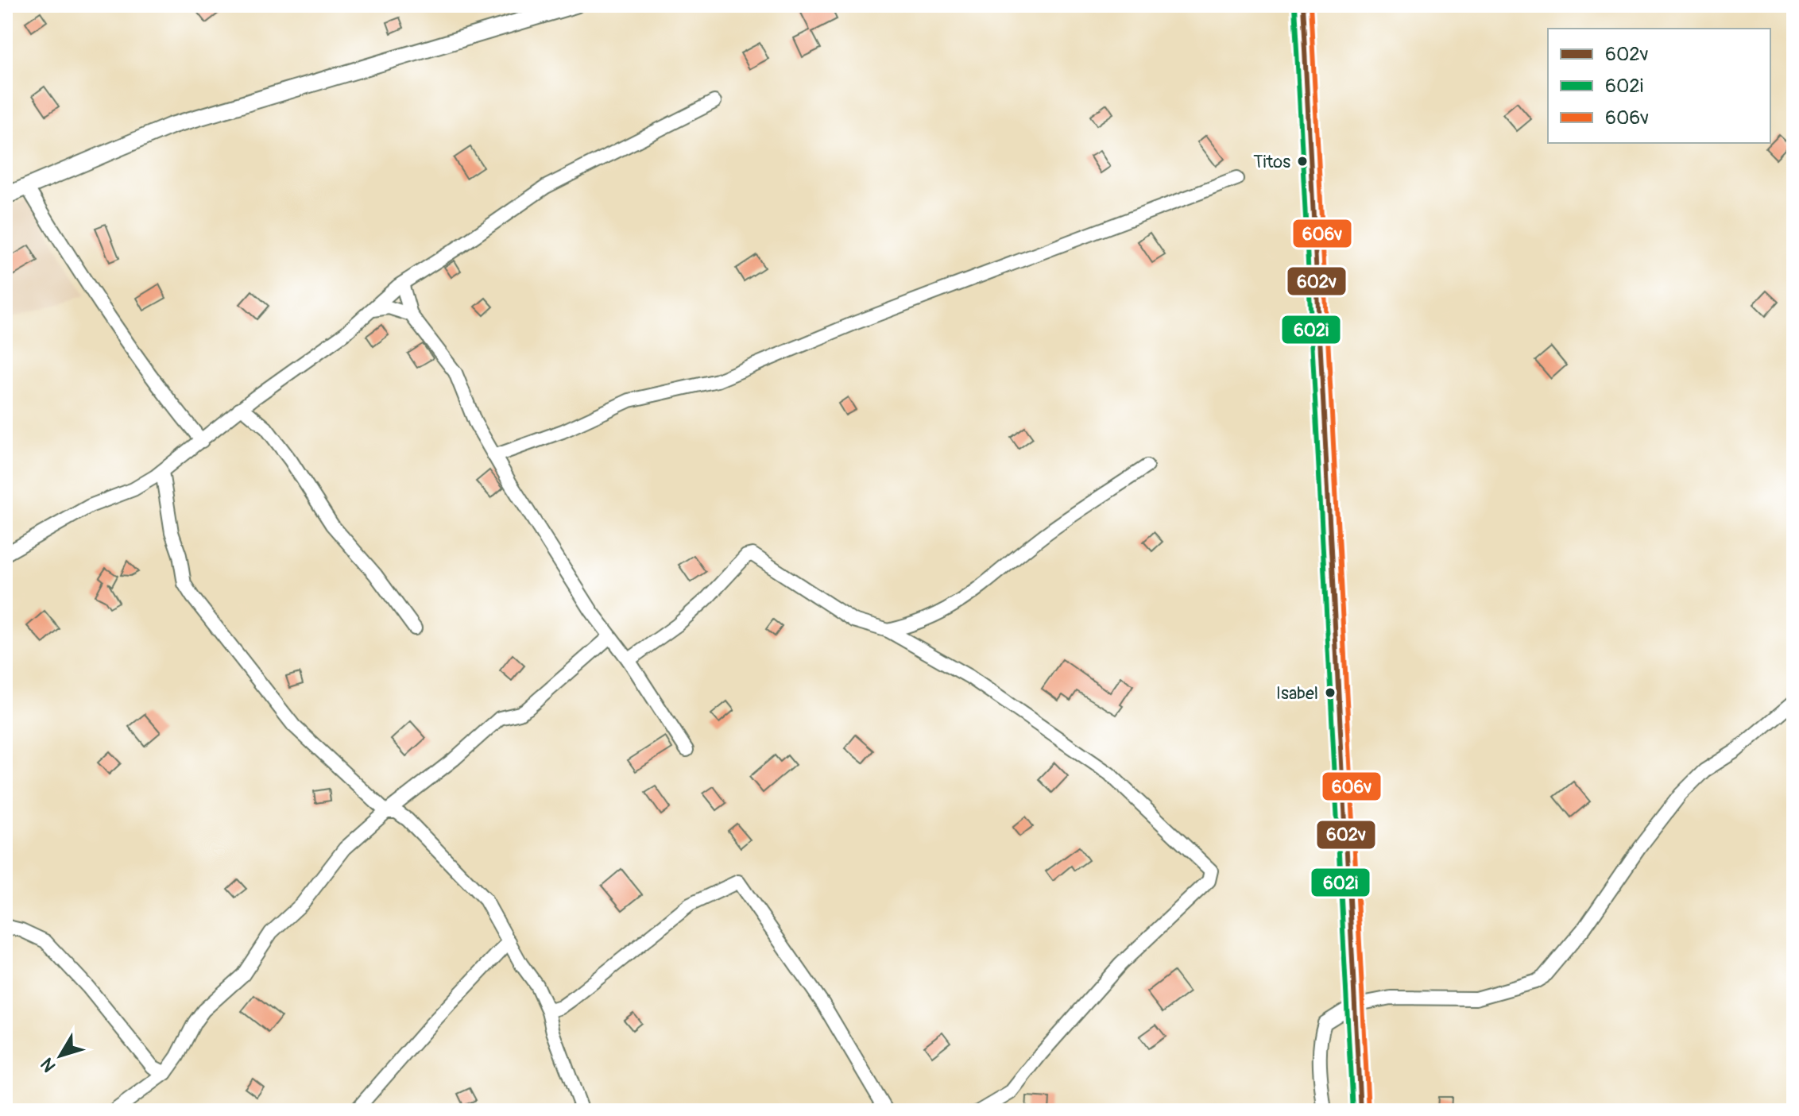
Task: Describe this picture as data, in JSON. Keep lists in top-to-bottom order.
{
  "places": ["Titos", "Isabel"],
  "lines": ["transit line 602v", "transit line 606v", "transit line 602i"],
  "legend": ["602v", "602i", "606v"],
  "north": "bottom left"
}
